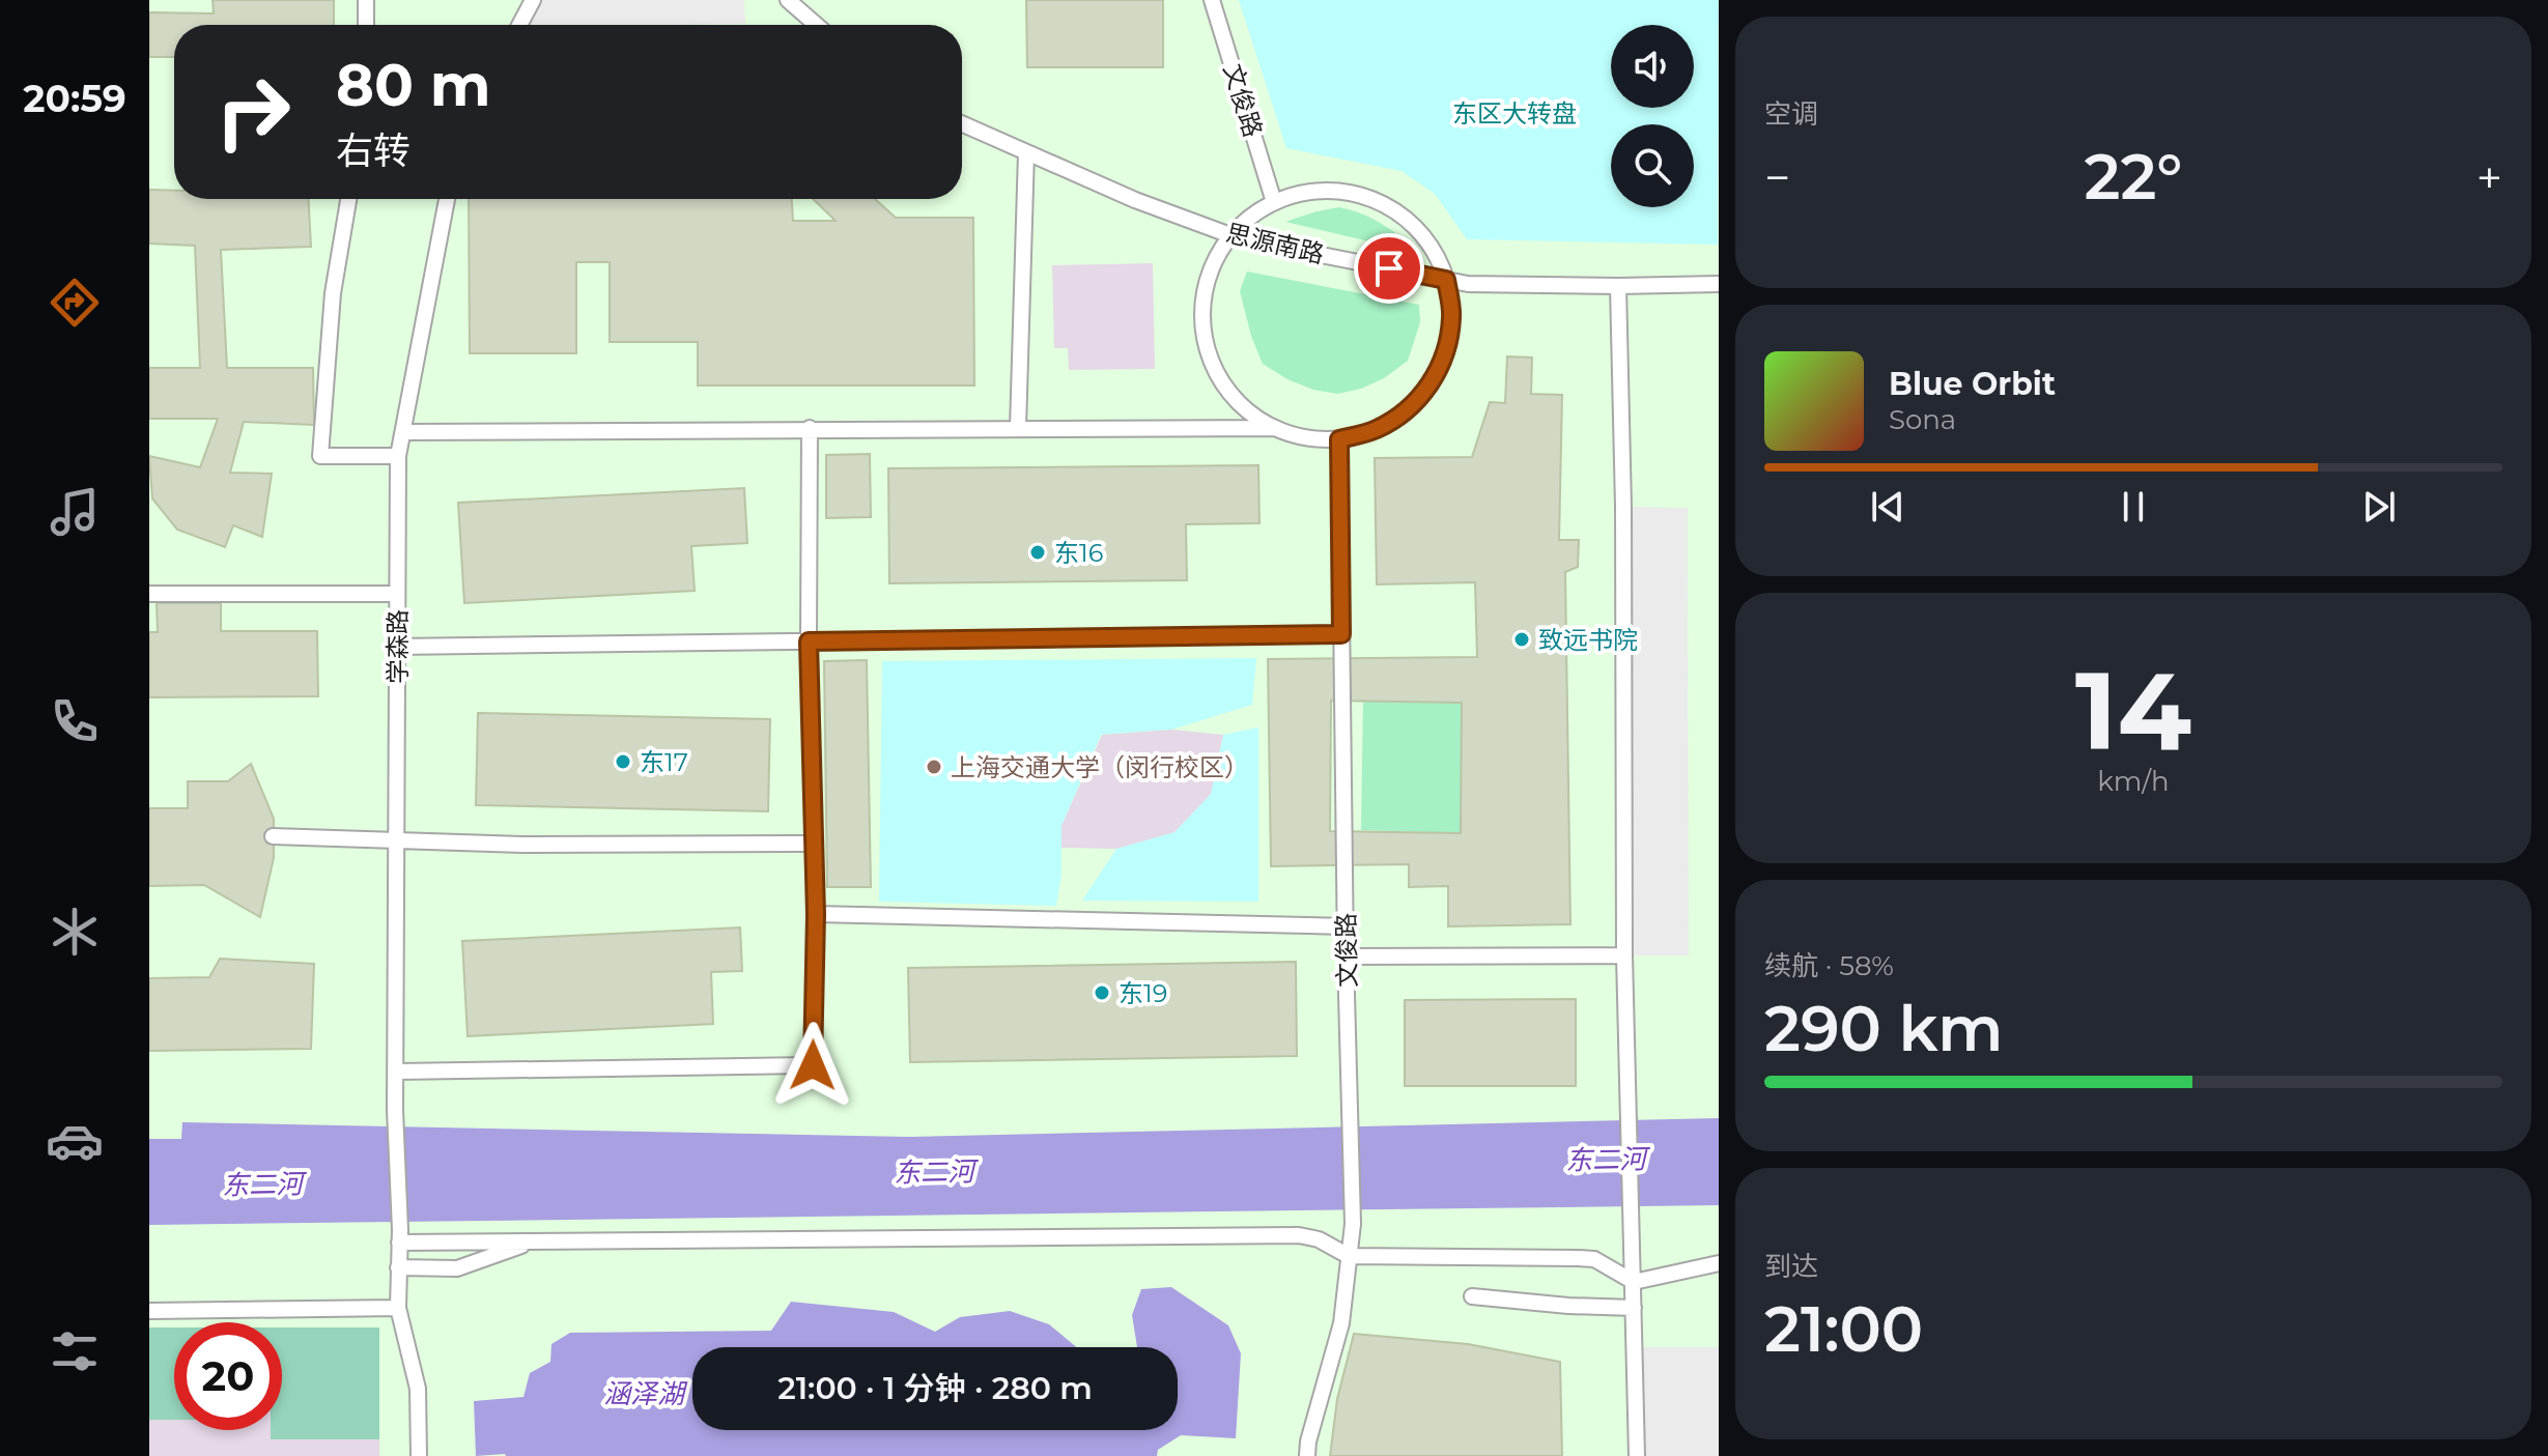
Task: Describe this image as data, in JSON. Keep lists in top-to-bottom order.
{
  "streets": {
    "lane": ["文俊路", "思源南路", "学森路"]
  },
  "crossings": [
    ["文俊路", "思源南路"]
  ],
  "water": ["东二河", "涵泽湖"],
  "parks": ["东区大转盘"],
  "places": [
    "东16",
    "致远书院",
    "东17",
    "上海交通大学（闵行校区）",
    "东19"
  ],
  "page": {
    "tabs": "20:59",
    "tile": [
      "空调",
      ["14", "km/h"],
      ["续航 · 58%", "290 km"],
      ["到达", "21:00"]
    ],
    "turn": ["80 m", "右转"],
    "heat": ["−", "22°", "+"],
    "song": ["Blue Orbit", "Sona"],
    "limit": "20",
    "trip": "21:00 · 1 分钟 · 280 m"
  }
}
